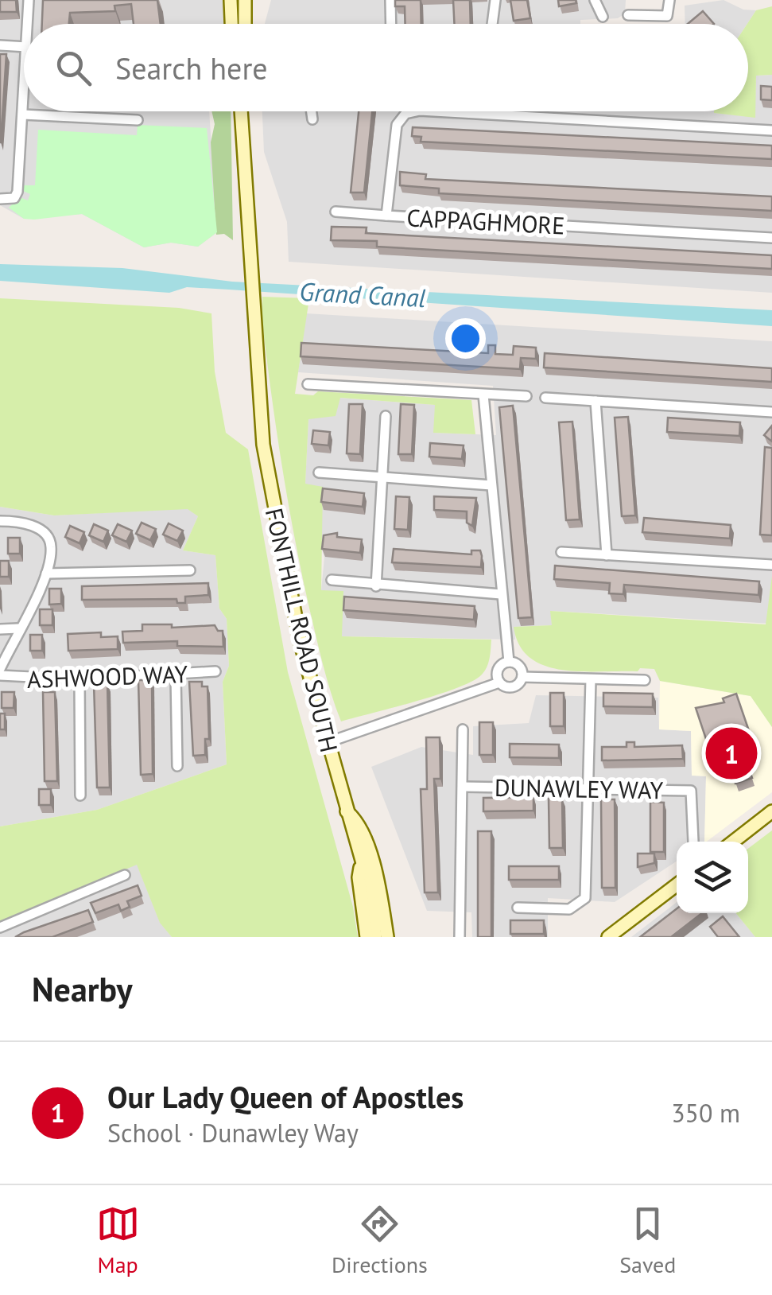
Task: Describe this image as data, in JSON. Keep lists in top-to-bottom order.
{
  "streets": {
    "main road": ["FONTHILL ROAD SOUTH"],
    "street": ["CAPPAGHMORE", "ASHWOOD WAY", "DUNAWLEY WAY"]
  },
  "water": ["Grand Canal"],
  "page": {
    "search": "Search here",
    "pins": "1",
    "heading": "Nearby",
    "list": [
      {
        "mark": "1",
        "name": "Our Lady Queen of Apostles",
        "note": "School · Dunawley Way",
        "value": "350 m"
      }
    ],
    "nav": ["Map", "Directions", "Saved"]
  }
}
